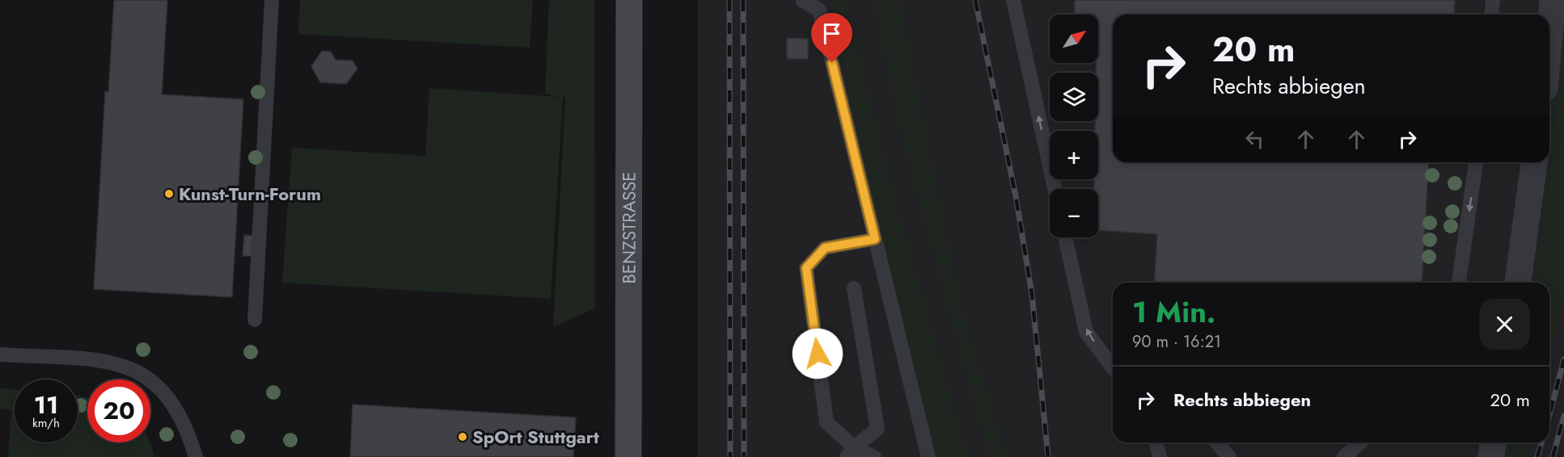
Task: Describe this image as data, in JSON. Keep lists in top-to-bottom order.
{
  "streets": {
    "main road": ["BENZSTRASSE"]
  },
  "places": ["Kunst-Turn-Forum", "SpOrt Stuttgart"],
  "north": "top right",
  "page": {
    "map_buttons": ["+", "−"],
    "turn": ["20 m", "Rechts abbiegen"],
    "heading": ["1 Min.", "90 m · 16:21"],
    "list": [
      {
        "name": "Rechts abbiegen",
        "value": "20 m"
      }
    ],
    "speed": "11 km/h",
    "limit": "20"
  }
}
